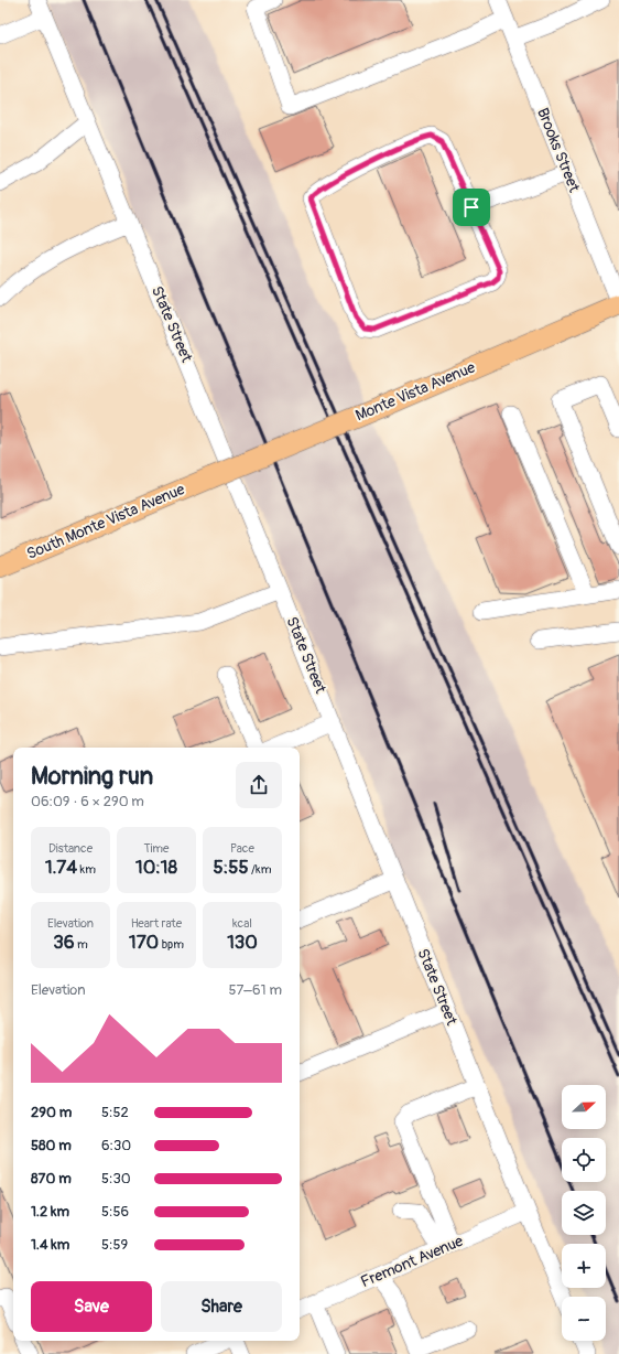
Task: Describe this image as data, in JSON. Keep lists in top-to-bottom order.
{
  "streets": {
    "main road": ["Monte Vista Avenue", "South Monte Vista Avenue"],
    "street": ["Brooks Street", "State Street", "Fremont Avenue"]
  },
  "crossings": [
    ["State Street", "Fremont Avenue"],
    ["Monte Vista Avenue", "South Monte Vista Avenue"]
  ],
  "north": "right",
  "page": {
    "heading": ["Morning run", "06:09 · 6 × 290 m"],
    "stats": [
      ["Distance", "1.74 km"],
      ["Time", "10:18"],
      ["Pace", "5:55 /km"],
      ["Elevation", "36 m"],
      ["Heart rate", "170 bpm"],
      ["kcal", "130"]
    ],
    "chart": ["Elevation", "57–61 m"],
    "map_buttons": ["+", "−"],
    "list": [
      {
        "name": "290 m",
        "note": "5:52"
      },
      {
        "name": "580 m",
        "note": "6:30"
      },
      {
        "name": "870 m",
        "note": "5:30"
      },
      {
        "name": "1.2 km",
        "note": "5:56"
      },
      {
        "name": "1.4 km",
        "note": "5:59"
      }
    ],
    "buttons": ["Save", "Share"]
  }
}
